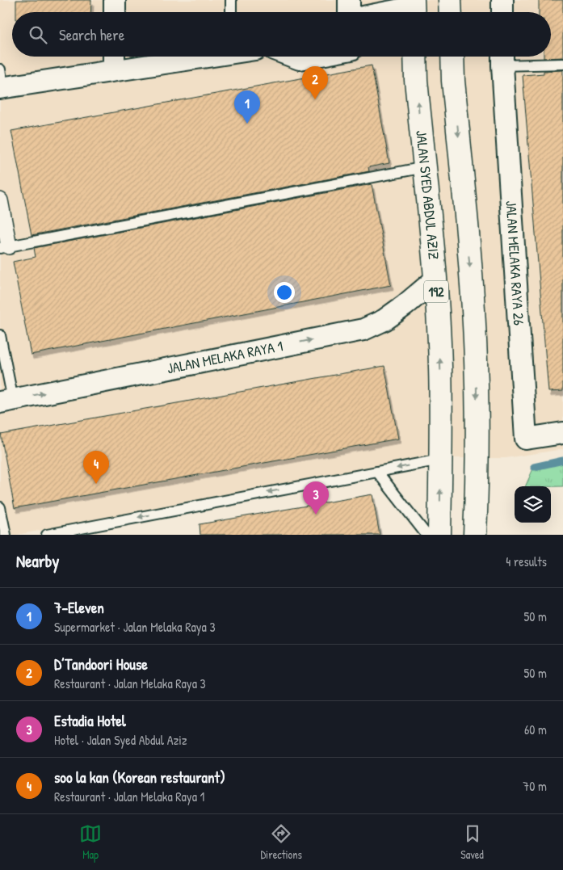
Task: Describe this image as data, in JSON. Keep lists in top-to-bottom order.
{
  "streets": {
    "main road": ["JALAN SYED ABDUL AZIZ", "192"],
    "street": ["JALAN MELAKA RAYA 26", "JALAN MELAKA RAYA 1"]
  },
  "crossings": [
    ["JALAN SYED ABDUL AZIZ", "JALAN MELAKA RAYA 1"]
  ],
  "one_way": ["JALAN MELAKA RAYA 1"],
  "page": {
    "search": "Search here",
    "pins": [
      "2",
      "1",
      "4",
      "3"
    ],
    "heading": ["Nearby", "4 results"],
    "list": [
      {
        "mark": "1",
        "name": "7-Eleven",
        "note": "Supermarket · Jalan Melaka Raya 3",
        "value": "50 m"
      },
      {
        "mark": "2",
        "name": "D’Tandoori House",
        "note": "Restaurant · Jalan Melaka Raya 3",
        "value": "50 m"
      },
      {
        "mark": "3",
        "name": "Estadia Hotel",
        "note": "Hotel · Jalan Syed Abdul Aziz",
        "value": "60 m"
      },
      {
        "mark": "4",
        "name": "soo la kan (Korean restaurant)",
        "note": "Restaurant · Jalan Melaka Raya 1",
        "value": "70 m"
      }
    ],
    "nav": ["Map", "Directions", "Saved"]
  }
}
